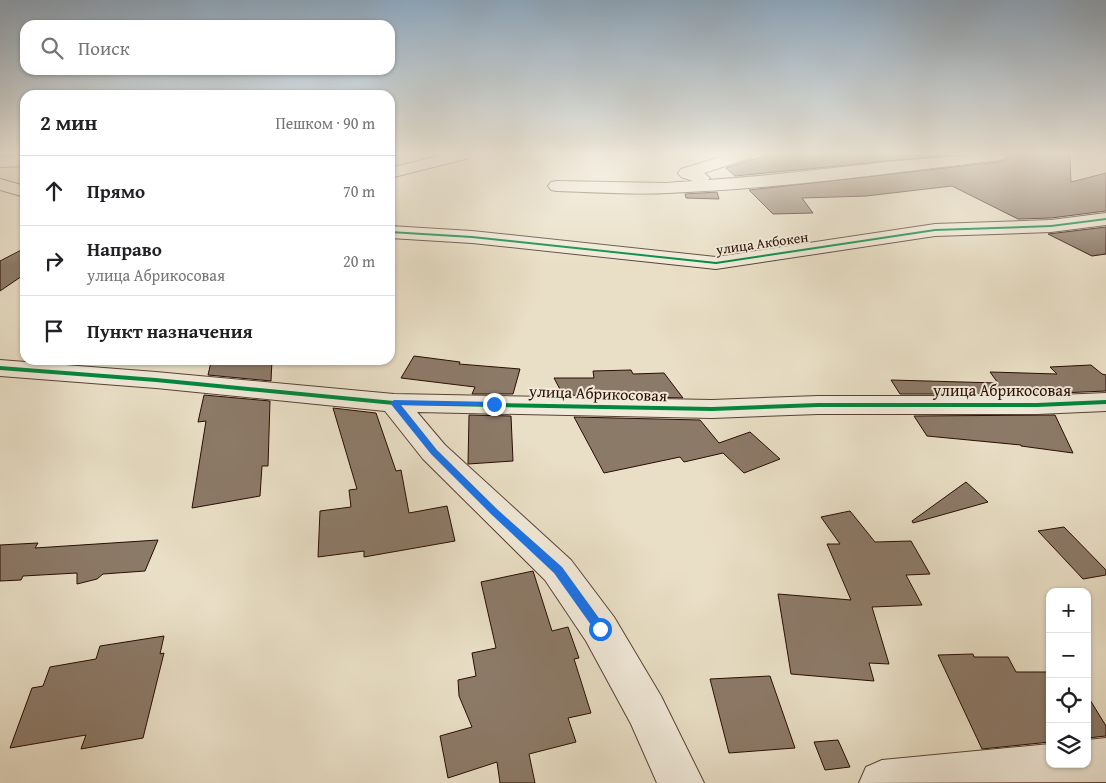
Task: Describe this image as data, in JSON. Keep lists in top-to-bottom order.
{
  "streets": {
    "street": ["улица Акбокен", "улица Абрикосовая"]
  },
  "page": {
    "search": "Поиск",
    "heading": ["2 мин", "Пешком · 90 m"],
    "list": [
      ["Прямо", "70 m"],
      ["Направо", "улица Абрикосовая", "20 m"],
      "Пункт назначения"
    ],
    "map_buttons": ["+", "−"]
  }
}
